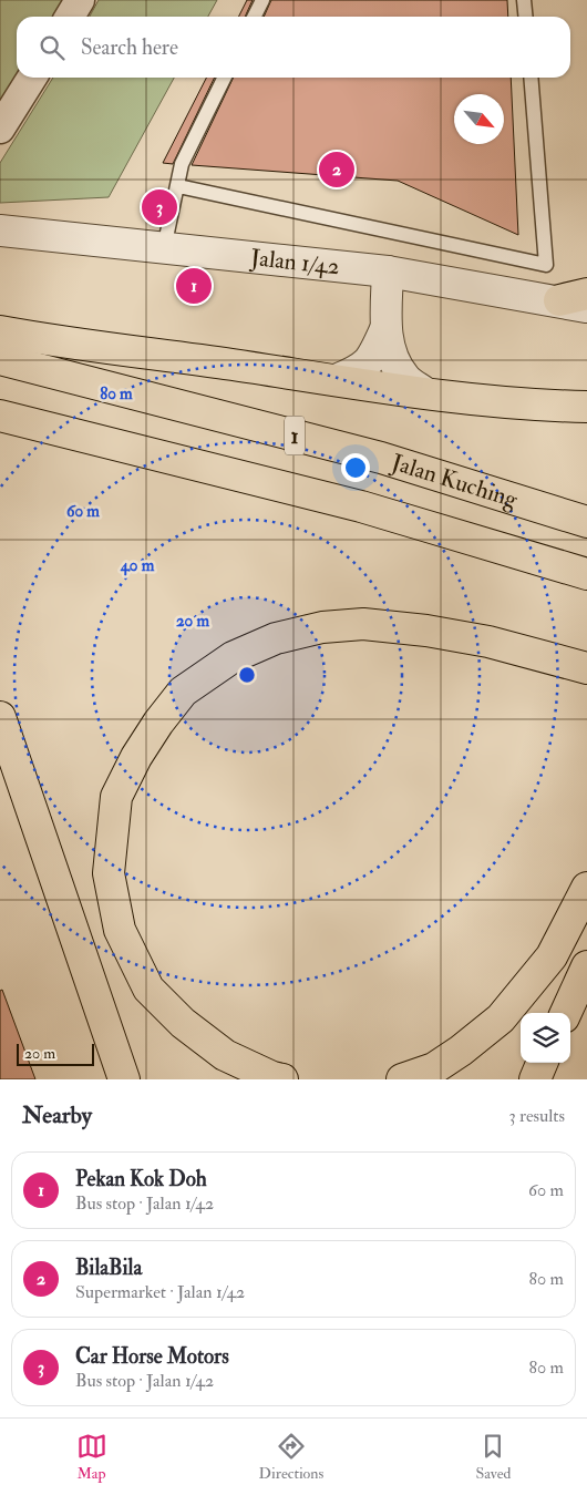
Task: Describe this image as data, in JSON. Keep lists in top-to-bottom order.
{
  "streets": {
    "highway": ["1", "Jalan Kuching"],
    "street": ["Jalan 1/42"]
  },
  "scale_bar": "20 m",
  "north": "bottom right",
  "page": {
    "search": "Search here",
    "pins": ["2", "3", "1"],
    "scale": "20 m",
    "heading": ["Nearby", "3 results"],
    "list": [
      {
        "mark": "1",
        "name": "Pekan Kok Doh",
        "note": "Bus stop · Jalan 1/42",
        "value": "60 m"
      },
      {
        "mark": "2",
        "name": "BilaBila",
        "note": "Supermarket · Jalan 1/42",
        "value": "80 m"
      },
      {
        "mark": "3",
        "name": "Car Horse Motors",
        "note": "Bus stop · Jalan 1/42",
        "value": "80 m"
      }
    ],
    "nav": ["Map", "Directions", "Saved"]
  },
  "rings": [
    "80 m",
    "60 m",
    "40 m",
    "20 m"
  ]
}
